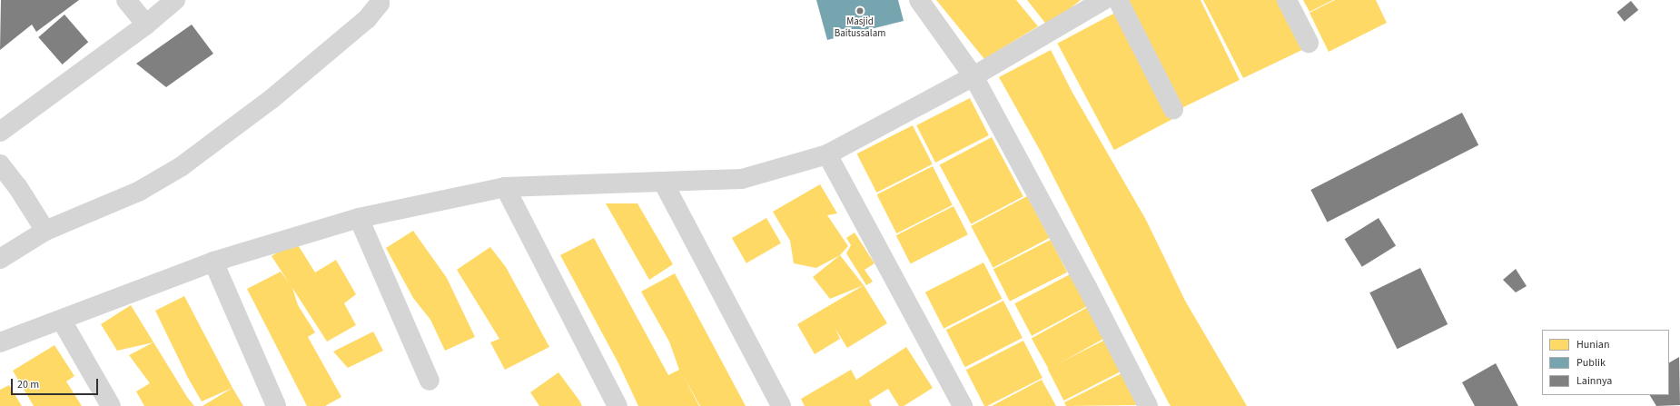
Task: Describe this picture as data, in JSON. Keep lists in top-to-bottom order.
{
  "places": ["Masjid Baitussalam"],
  "legend": ["Hunian", "Publik", "Lainnya"],
  "scale_bar": "20 m"
}
